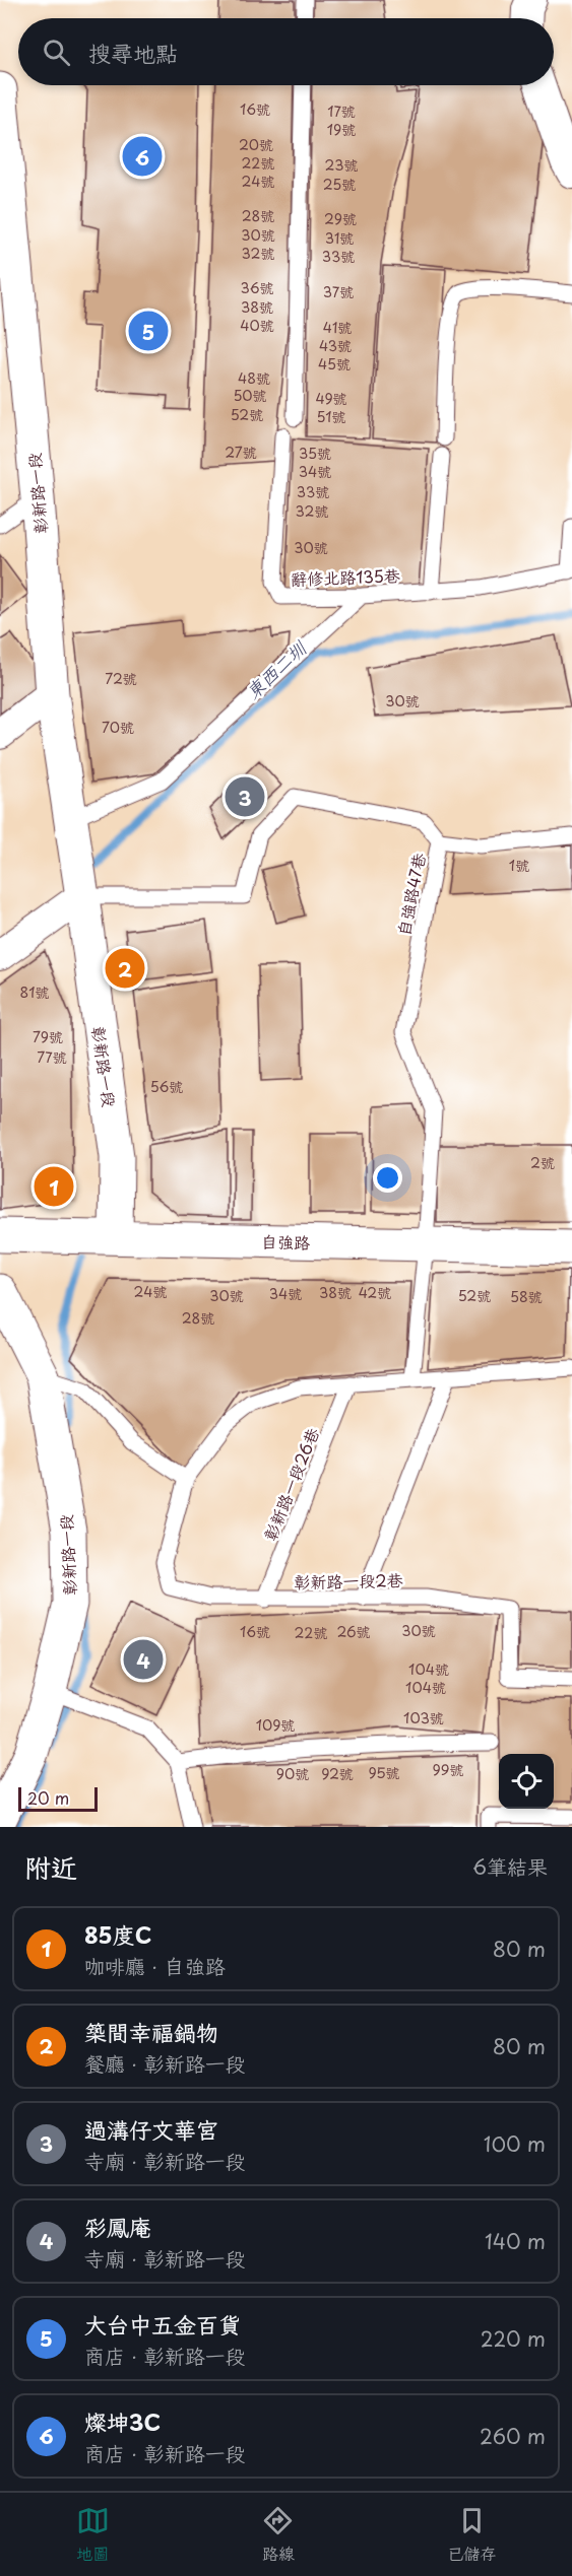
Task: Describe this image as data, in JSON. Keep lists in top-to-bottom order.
{
  "streets": {
    "street": ["彰新路一段", "自強路"],
    "lane": [
      "辭修北路135巷",
      "自強路47巷",
      "彰新路一段26巷",
      "彰新路一段2巷"
    ]
  },
  "crossings": [
    ["彰新路一段", "自強路47巷"],
    ["彰新路一段", "自強路"],
    ["自強路47巷", "自強路"],
    ["彰新路一段26巷", "彰新路一段2巷"]
  ],
  "water": ["東西二圳"],
  "house_numbers": [
    "16號",
    "17號",
    "19號",
    "20號",
    "22號",
    "23號",
    "24號",
    "25號",
    "28號",
    "29號",
    "30號",
    "31號",
    "32號",
    "33號",
    "36號",
    "37號",
    "38號",
    "40號",
    "41號",
    "43號",
    "45號",
    "48號",
    "50號",
    "49號",
    "52號",
    "51號",
    "27號",
    "35號",
    "34號",
    "33號",
    "32號",
    "30號",
    "72號",
    "30號",
    "70號",
    "1號",
    "81號",
    "79號",
    "77號",
    "56號",
    "2號",
    "24號",
    "38號",
    "42號",
    "34號",
    "30號",
    "52號",
    "58號",
    "28號",
    "30號",
    "16號",
    "26號",
    "22號",
    "104號",
    "104號",
    "103號",
    "109號",
    "99號",
    "95號",
    "90號",
    "92號"
  ],
  "scale_bar": "20 m",
  "page": {
    "search": "搜尋地點",
    "pins": [
      "6",
      "5",
      "3",
      "2",
      "1",
      "4"
    ],
    "scale": "20 m",
    "heading": ["附近", "6筆結果"],
    "list": [
      {
        "mark": "1",
        "name": "85度C",
        "note": "咖啡廳 · 自強路",
        "value": "80 m"
      },
      {
        "mark": "2",
        "name": "築間幸福鍋物",
        "note": "餐廳 · 彰新路一段",
        "value": "80 m"
      },
      {
        "mark": "3",
        "name": "過溝仔文華宮",
        "note": "寺廟 · 彰新路一段",
        "value": "100 m"
      },
      {
        "mark": "4",
        "name": "彩鳳庵",
        "note": "寺廟 · 彰新路一段",
        "value": "140 m"
      },
      {
        "mark": "5",
        "name": "大台中五金百貨",
        "note": "商店 · 彰新路一段",
        "value": "220 m"
      },
      {
        "mark": "6",
        "name": "燦坤3C",
        "note": "商店 · 彰新路一段",
        "value": "260 m"
      }
    ],
    "nav": ["地圖", "路線", "已儲存"]
  }
}
